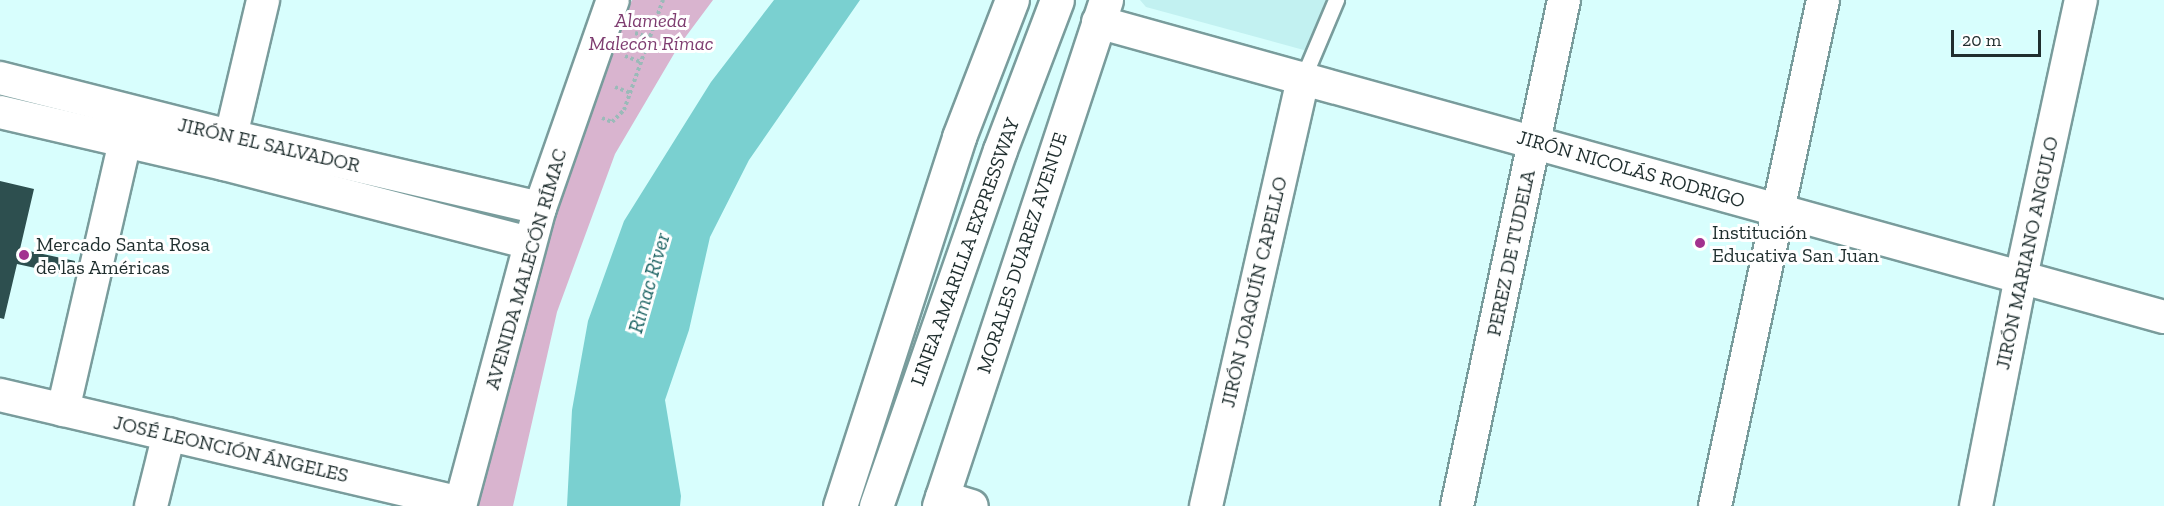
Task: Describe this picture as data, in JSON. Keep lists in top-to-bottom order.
{
  "streets": {
    "main road": ["LINEA AMARILLA EXPRESSWAY", "MORALES DUAREZ AVENUE"],
    "street": [
      "JIRÓN EL SALVADOR",
      "JIRÓN NICOLÁS RODRIGO",
      "PEREZ DE TUDELA",
      "JIRÓN MARIANO ANGULO",
      "AVENIDA MALECÓN RÍMAC",
      "JIRÓN JOAQUÍN CAPELLO",
      "JOSÉ LEONCIÓN ÁNGELES"
    ]
  },
  "crossings": [
    ["JIRÓN EL SALVADOR", "AVENIDA MALECÓN RÍMAC"],
    ["JIRÓN NICOLÁS RODRIGO", "MORALES DUAREZ AVENUE"],
    ["JIRÓN NICOLÁS RODRIGO", "PEREZ DE TUDELA"],
    ["JIRÓN NICOLÁS RODRIGO", "JIRÓN MARIANO ANGULO"],
    ["JIRÓN NICOLÁS RODRIGO", "JIRÓN JOAQUÍN CAPELLO"],
    ["AVENIDA MALECÓN RÍMAC", "JOSÉ LEONCIÓN ÁNGELES"]
  ],
  "water": ["Rimac River"],
  "parks": ["Alameda Malecón Rímac"],
  "places": ["Institución Educativa San Juan", "Mercado Santa Rosa de las Américas"],
  "scale_bar": "20 m"
}
